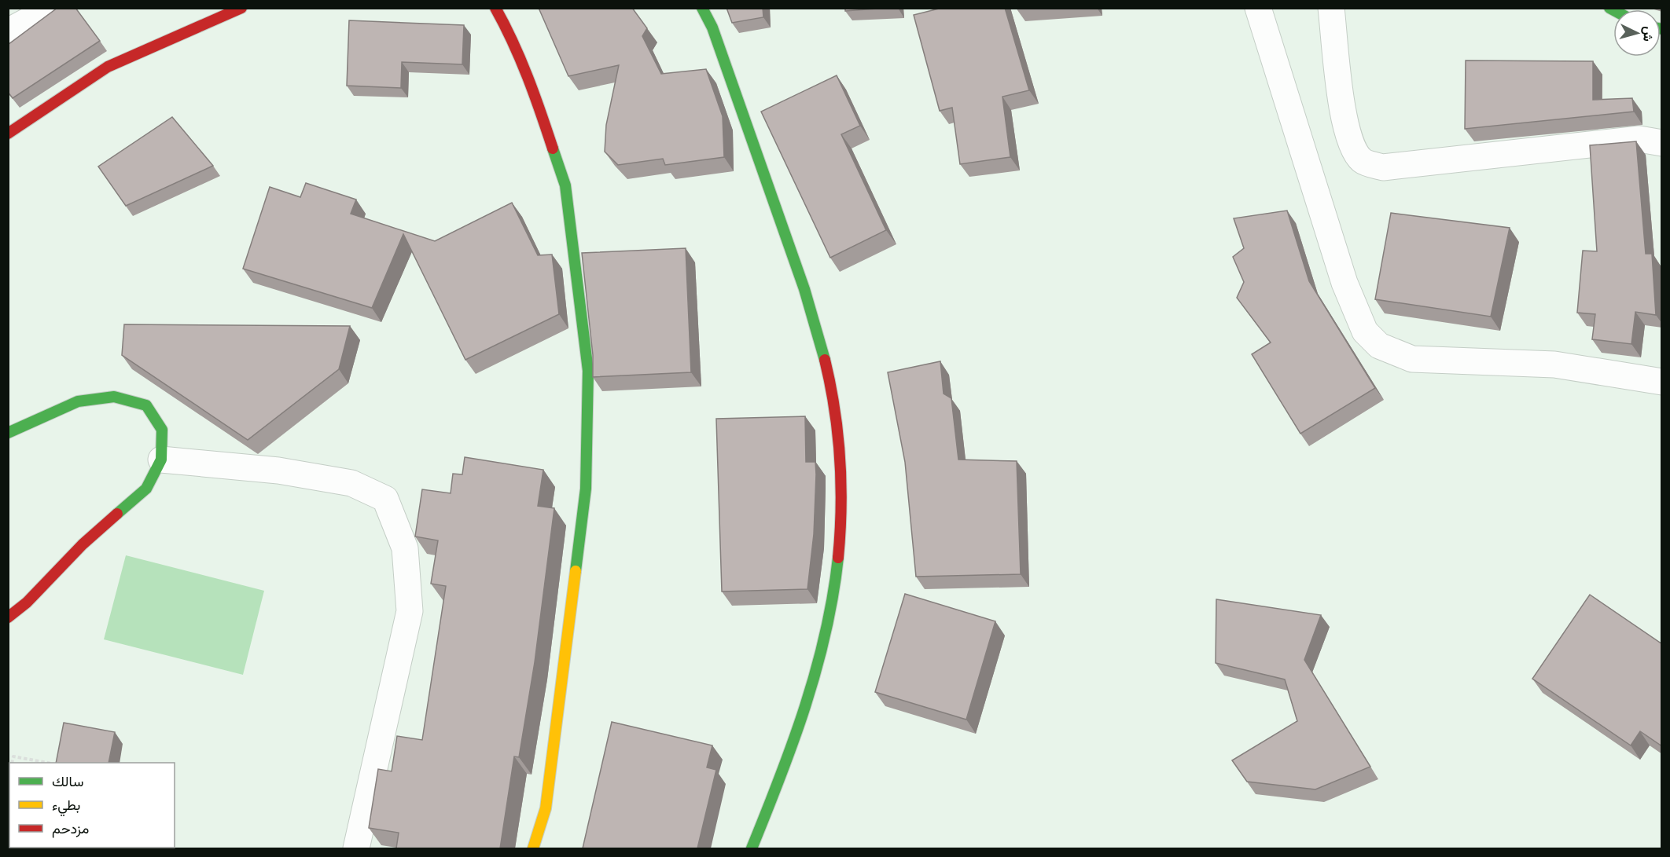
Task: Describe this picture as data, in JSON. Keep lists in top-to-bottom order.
{
  "legend": ["سالك", "بطيء", "مزدحم"],
  "north": "right"
}
